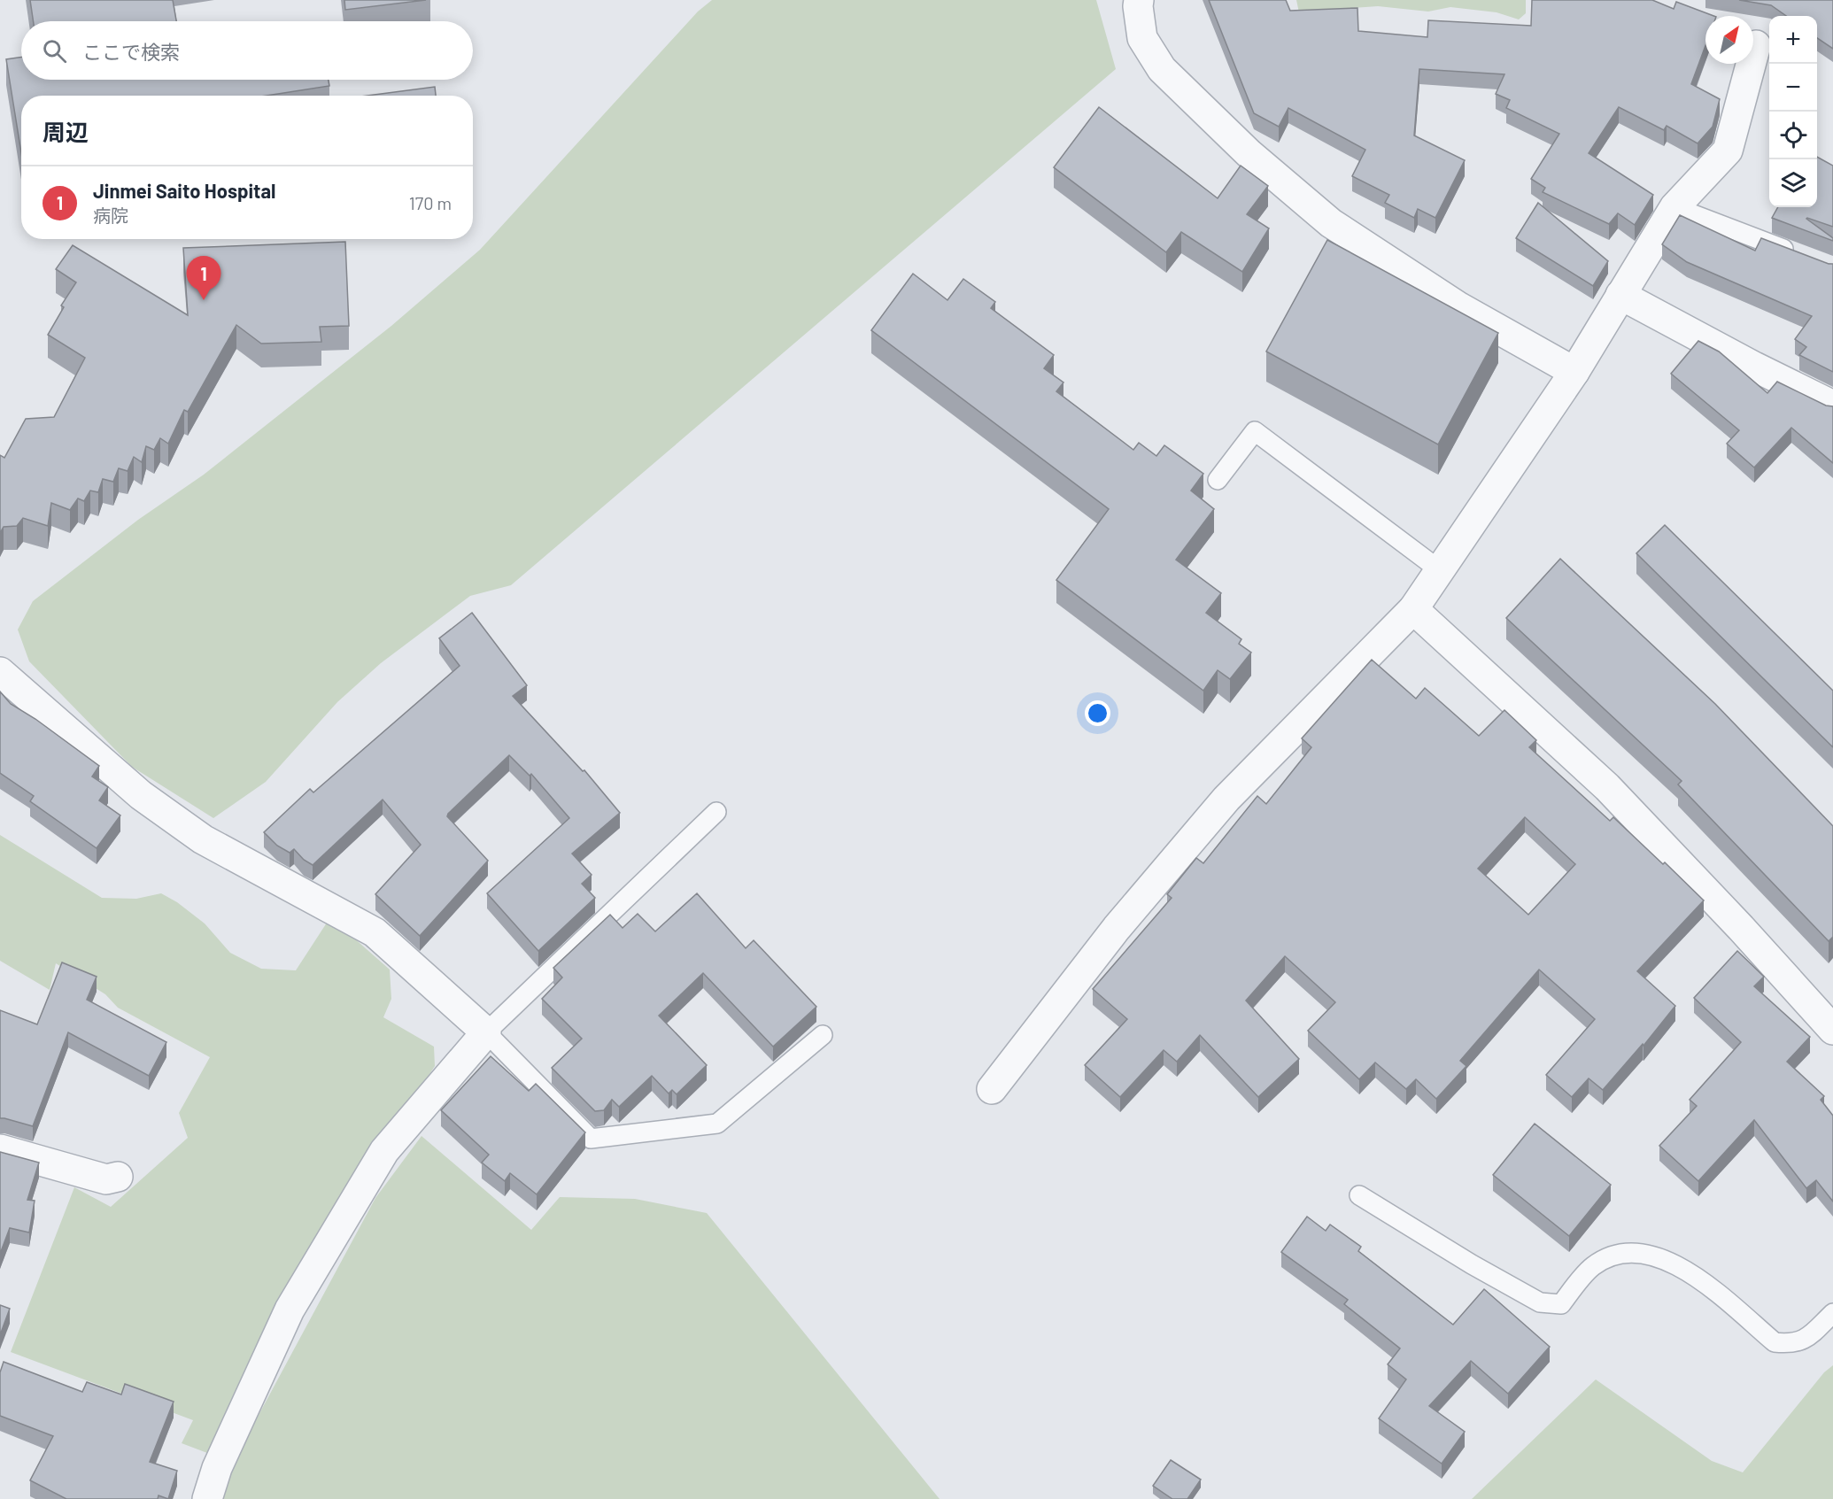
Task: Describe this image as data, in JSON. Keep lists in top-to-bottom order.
{
  "north": "top right",
  "page": {
    "map_buttons": ["+", "−"],
    "search": "ここで検索",
    "heading": "周辺",
    "list": [
      {
        "mark": "1",
        "name": "Jinmei Saito Hospital",
        "note": "病院",
        "value": "170 m"
      }
    ],
    "pins": "1"
  }
}
